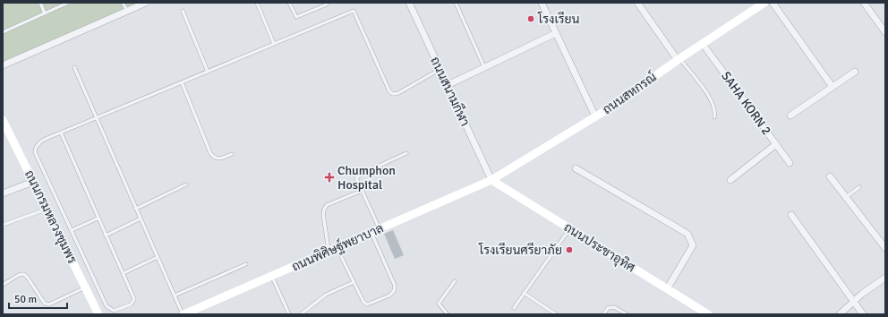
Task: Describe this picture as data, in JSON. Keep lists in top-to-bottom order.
{
  "streets": {
    "street": [
      "ถนนสนามกีฬา",
      "ถนนสหกรณ์",
      "SAHA KORN 2",
      "ถนนกรมหลวงชุมพร",
      "ถนนพิศิษฐ์พยาบาล",
      "ถนนประชาอุทิศ"
    ]
  },
  "crossings": [
    ["ถนนสนามกีฬา", "ถนนสหกรณ์"],
    ["ถนนสนามกีฬา", "ถนนพิศิษฐ์พยาบาล"],
    ["ถนนสนามกีฬา", "ถนนประชาอุทิศ"],
    ["ถนนสหกรณ์", "SAHA KORN 2"],
    ["ถนนสหกรณ์", "ถนนพิศิษฐ์พยาบาล"],
    ["ถนนสหกรณ์", "ถนนประชาอุทิศ"],
    ["ถนนพิศิษฐ์พยาบาล", "ถนนประชาอุทิศ"]
  ],
  "places": {
    "other": ["โรงเรียน", "โรงเรียนศรียาภัย"],
    "health": ["Chumphon Hospital"]
  },
  "scale_bar": "50 m"
}
